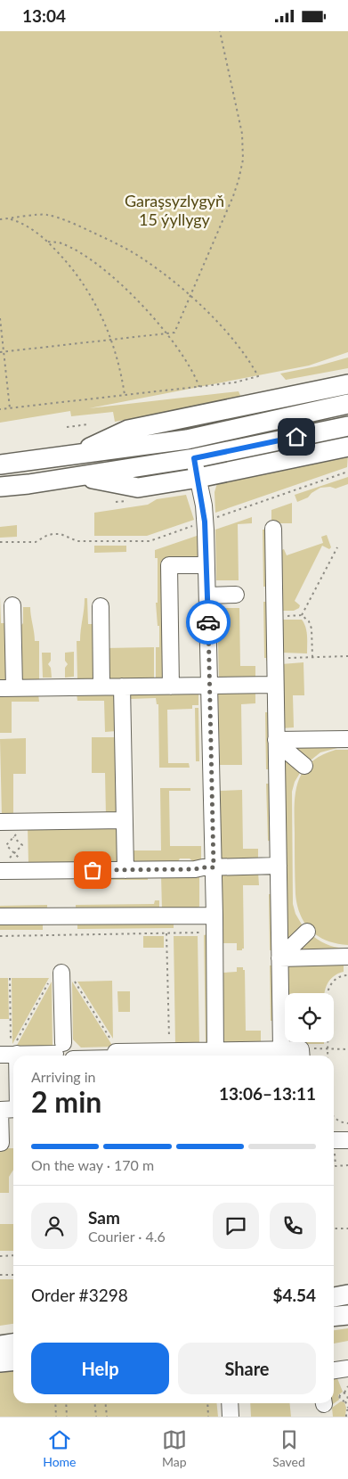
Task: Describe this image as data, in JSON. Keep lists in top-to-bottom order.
{
  "parks": ["Garaşsyzlygyň 15 ýyllygy"],
  "page": {
    "status": "13:04",
    "heading": ["2 min", "Arriving in", "13:06–13:11"],
    "panel": [
      "Sam",
      "Courier · 4.6",
      "Order #3298",
      "$4.54"
    ],
    "bar": "On the way · 170 m",
    "buttons": ["Help", "Share"],
    "tabs": ["Home", "Map", "Saved"]
  }
}
